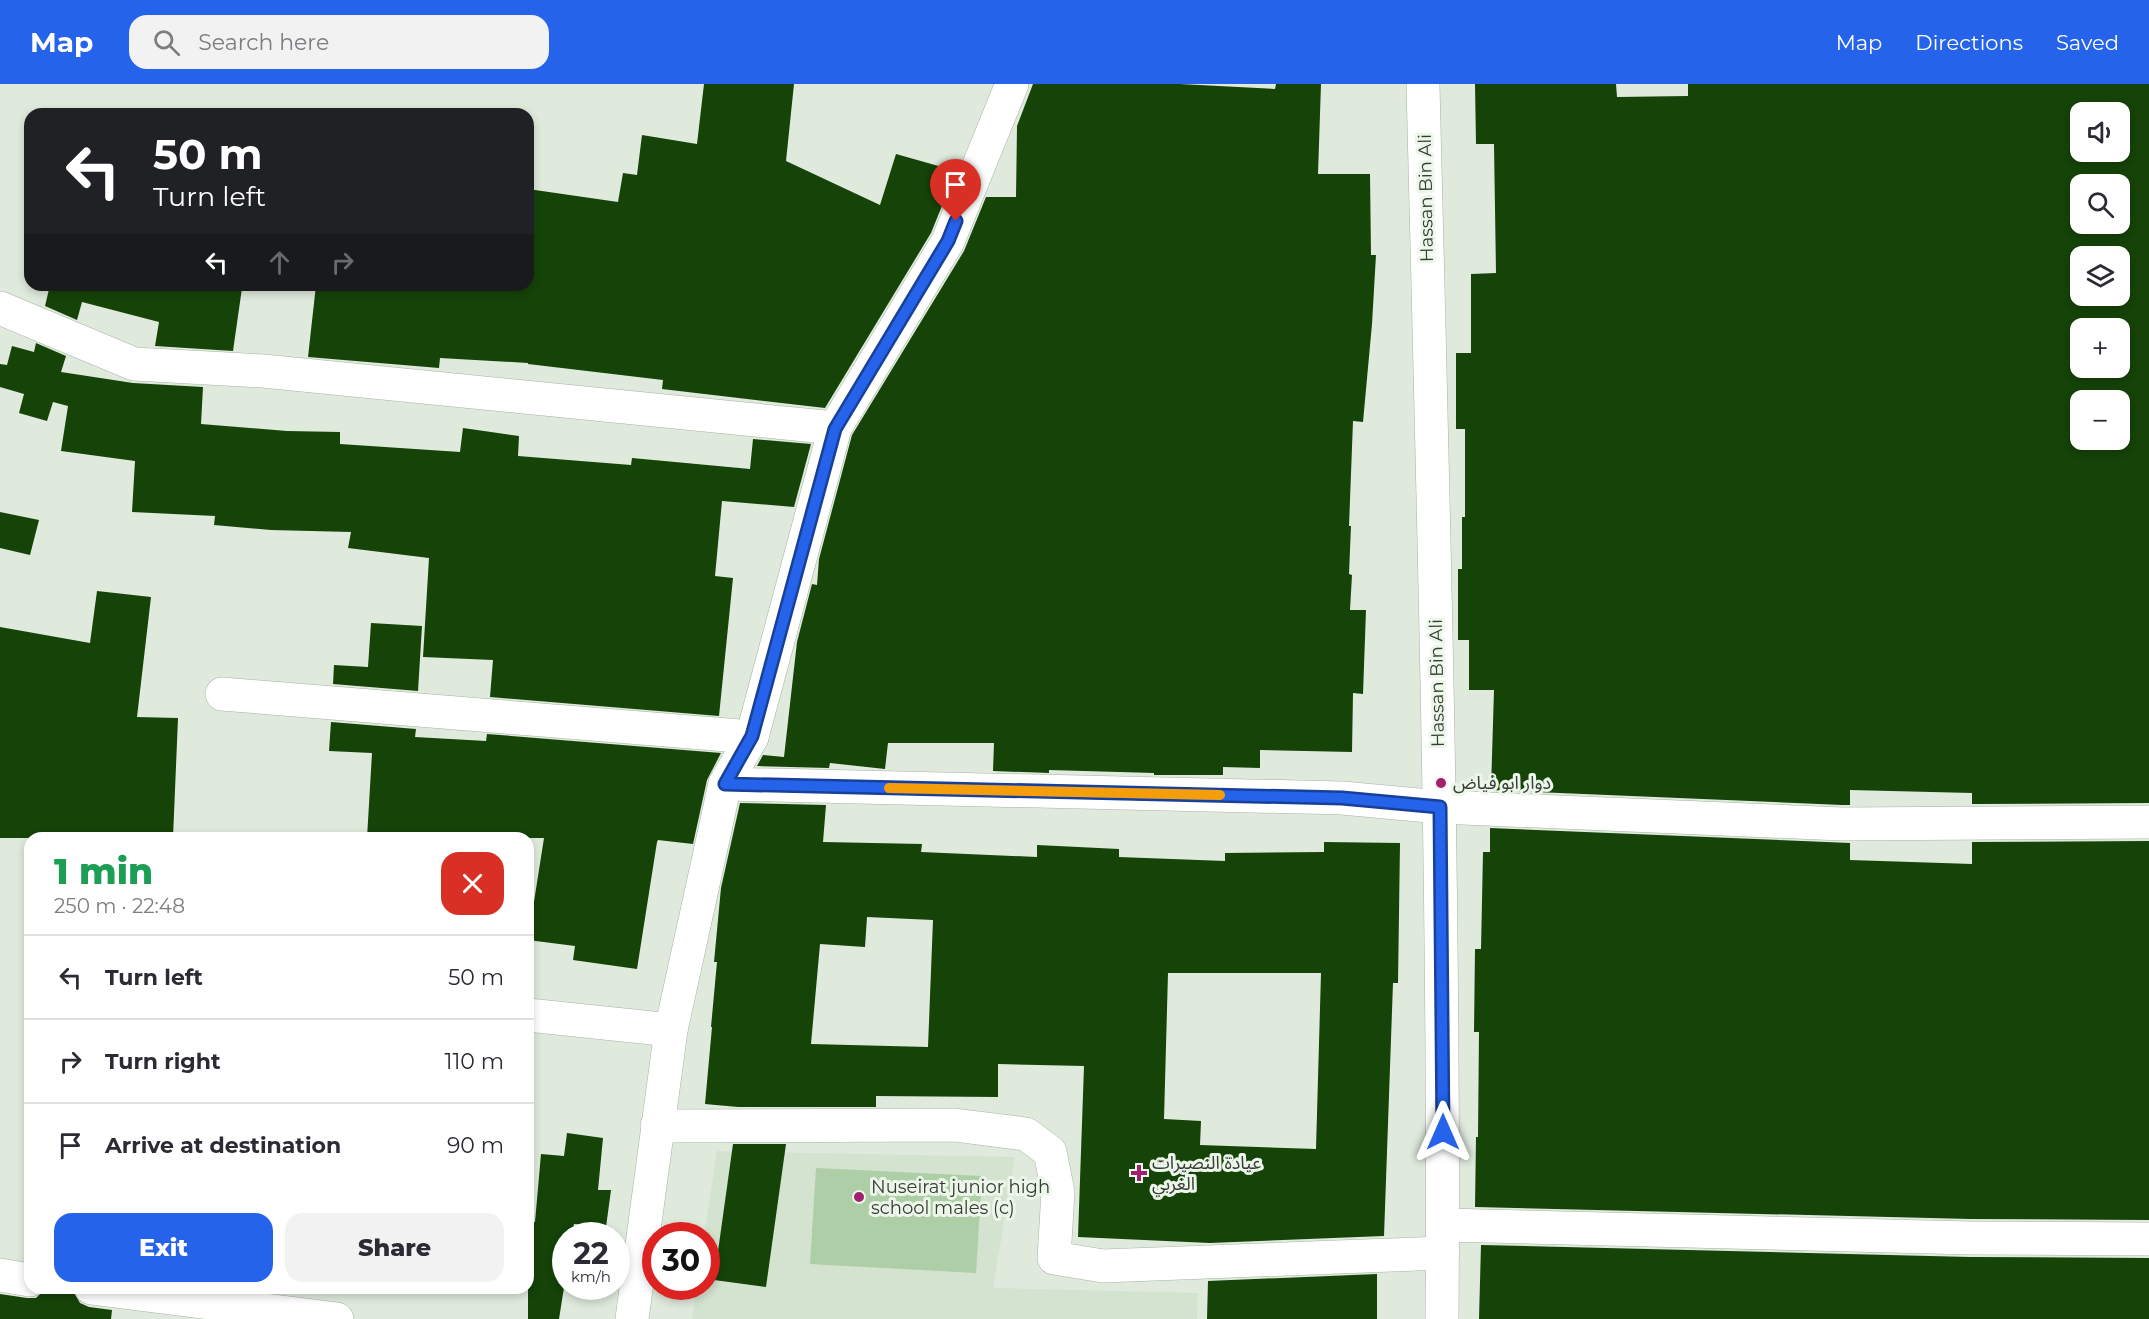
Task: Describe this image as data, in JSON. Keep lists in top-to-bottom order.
{
  "streets": {
    "street": ["Hassan Bin Ali"]
  },
  "places": {
    "other": ["دوار ابو فياض", "Nuseirat junior high school males (c)"],
    "health": ["عيادة النصيرات الغربي"]
  },
  "page": {
    "header": "Map",
    "search": "Search here",
    "nav": ["Map", "Directions", "Saved"],
    "map_buttons": ["+", "−"],
    "turn": ["50 m", "Turn left"],
    "heading": ["1 min", "250 m · 22:48"],
    "list": [
      {
        "name": "Turn left",
        "value": "50 m"
      },
      {
        "name": "Turn right",
        "value": "110 m"
      },
      {
        "name": "Arrive at destination",
        "value": "90 m"
      }
    ],
    "buttons": ["Exit", "Share"],
    "speed": "22 km/h",
    "limit": "30"
  }
}
